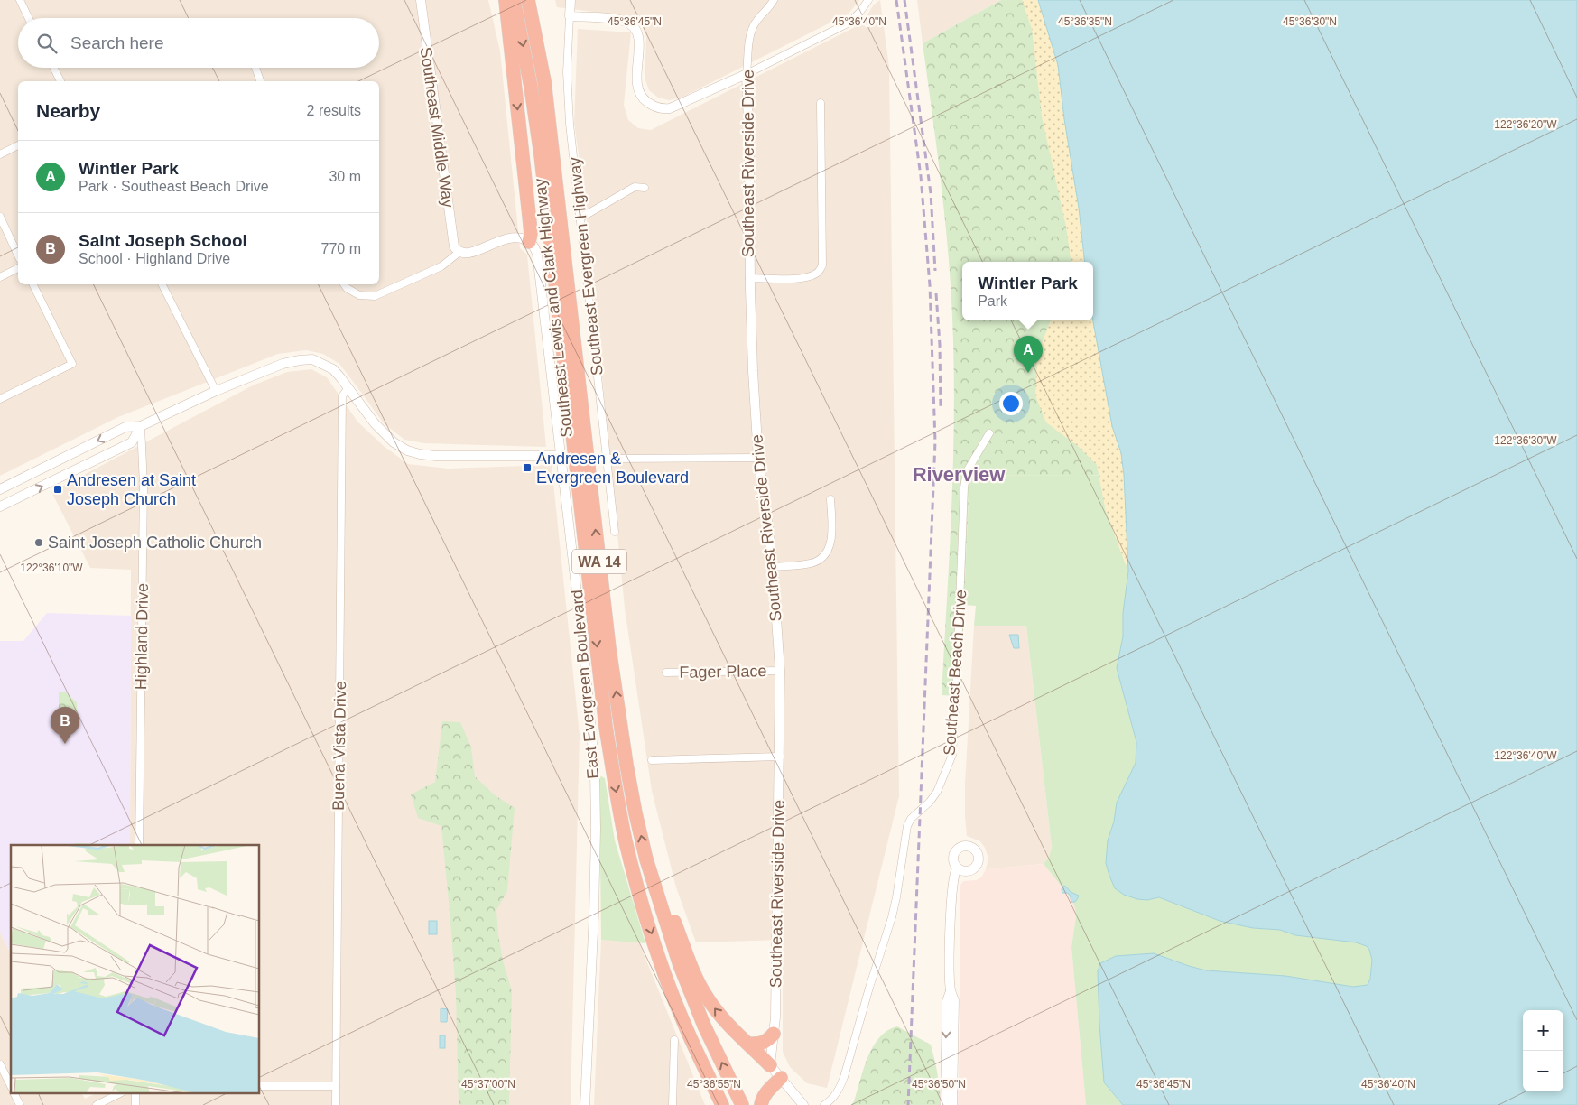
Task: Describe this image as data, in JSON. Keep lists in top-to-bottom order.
{
  "streets": {
    "highway": ["Southeast Lewis and Clark Highway", "WA 14"],
    "street": [
      "Southeast Middle Way",
      "Southeast Riverside Drive",
      "Southeast Evergreen Highway",
      "Highland Drive",
      "Fager Place",
      "Southeast Beach Drive",
      "East Evergreen Boulevard",
      "Buena Vista Drive"
    ]
  },
  "crossings": [
    ["Southeast Riverside Drive", "Fager Place"]
  ],
  "districts": ["Riverview"],
  "places": {
    "transit": ["Andresen & Evergreen Boulevard", "Andresen at Saint Joseph Church"],
    "other": ["Saint Joseph Catholic Church"]
  },
  "page": {
    "search": "Search here",
    "heading": ["Nearby", "2 results"],
    "list": [
      {
        "mark": "A",
        "name": "Wintler Park",
        "note": "Park · Southeast Beach Drive",
        "value": "30 m"
      },
      {
        "mark": "B",
        "name": "Saint Joseph School",
        "note": "School · Highland Drive",
        "value": "770 m"
      }
    ],
    "popup": ["Wintler Park", "Park"],
    "pins": ["A", "B"],
    "map_buttons": ["+", "−"]
  },
  "coordinates": [
    "45°36'45\"N",
    "45°36'40\"N",
    "45°36'35\"N",
    "45°36'30\"N",
    "122°36'20\"W",
    "122°36'30\"W",
    "122°36'10\"W",
    "122°36'40\"W",
    "45°37'00\"N",
    "45°36'55\"N",
    "45°36'50\"N"
  ]
}
